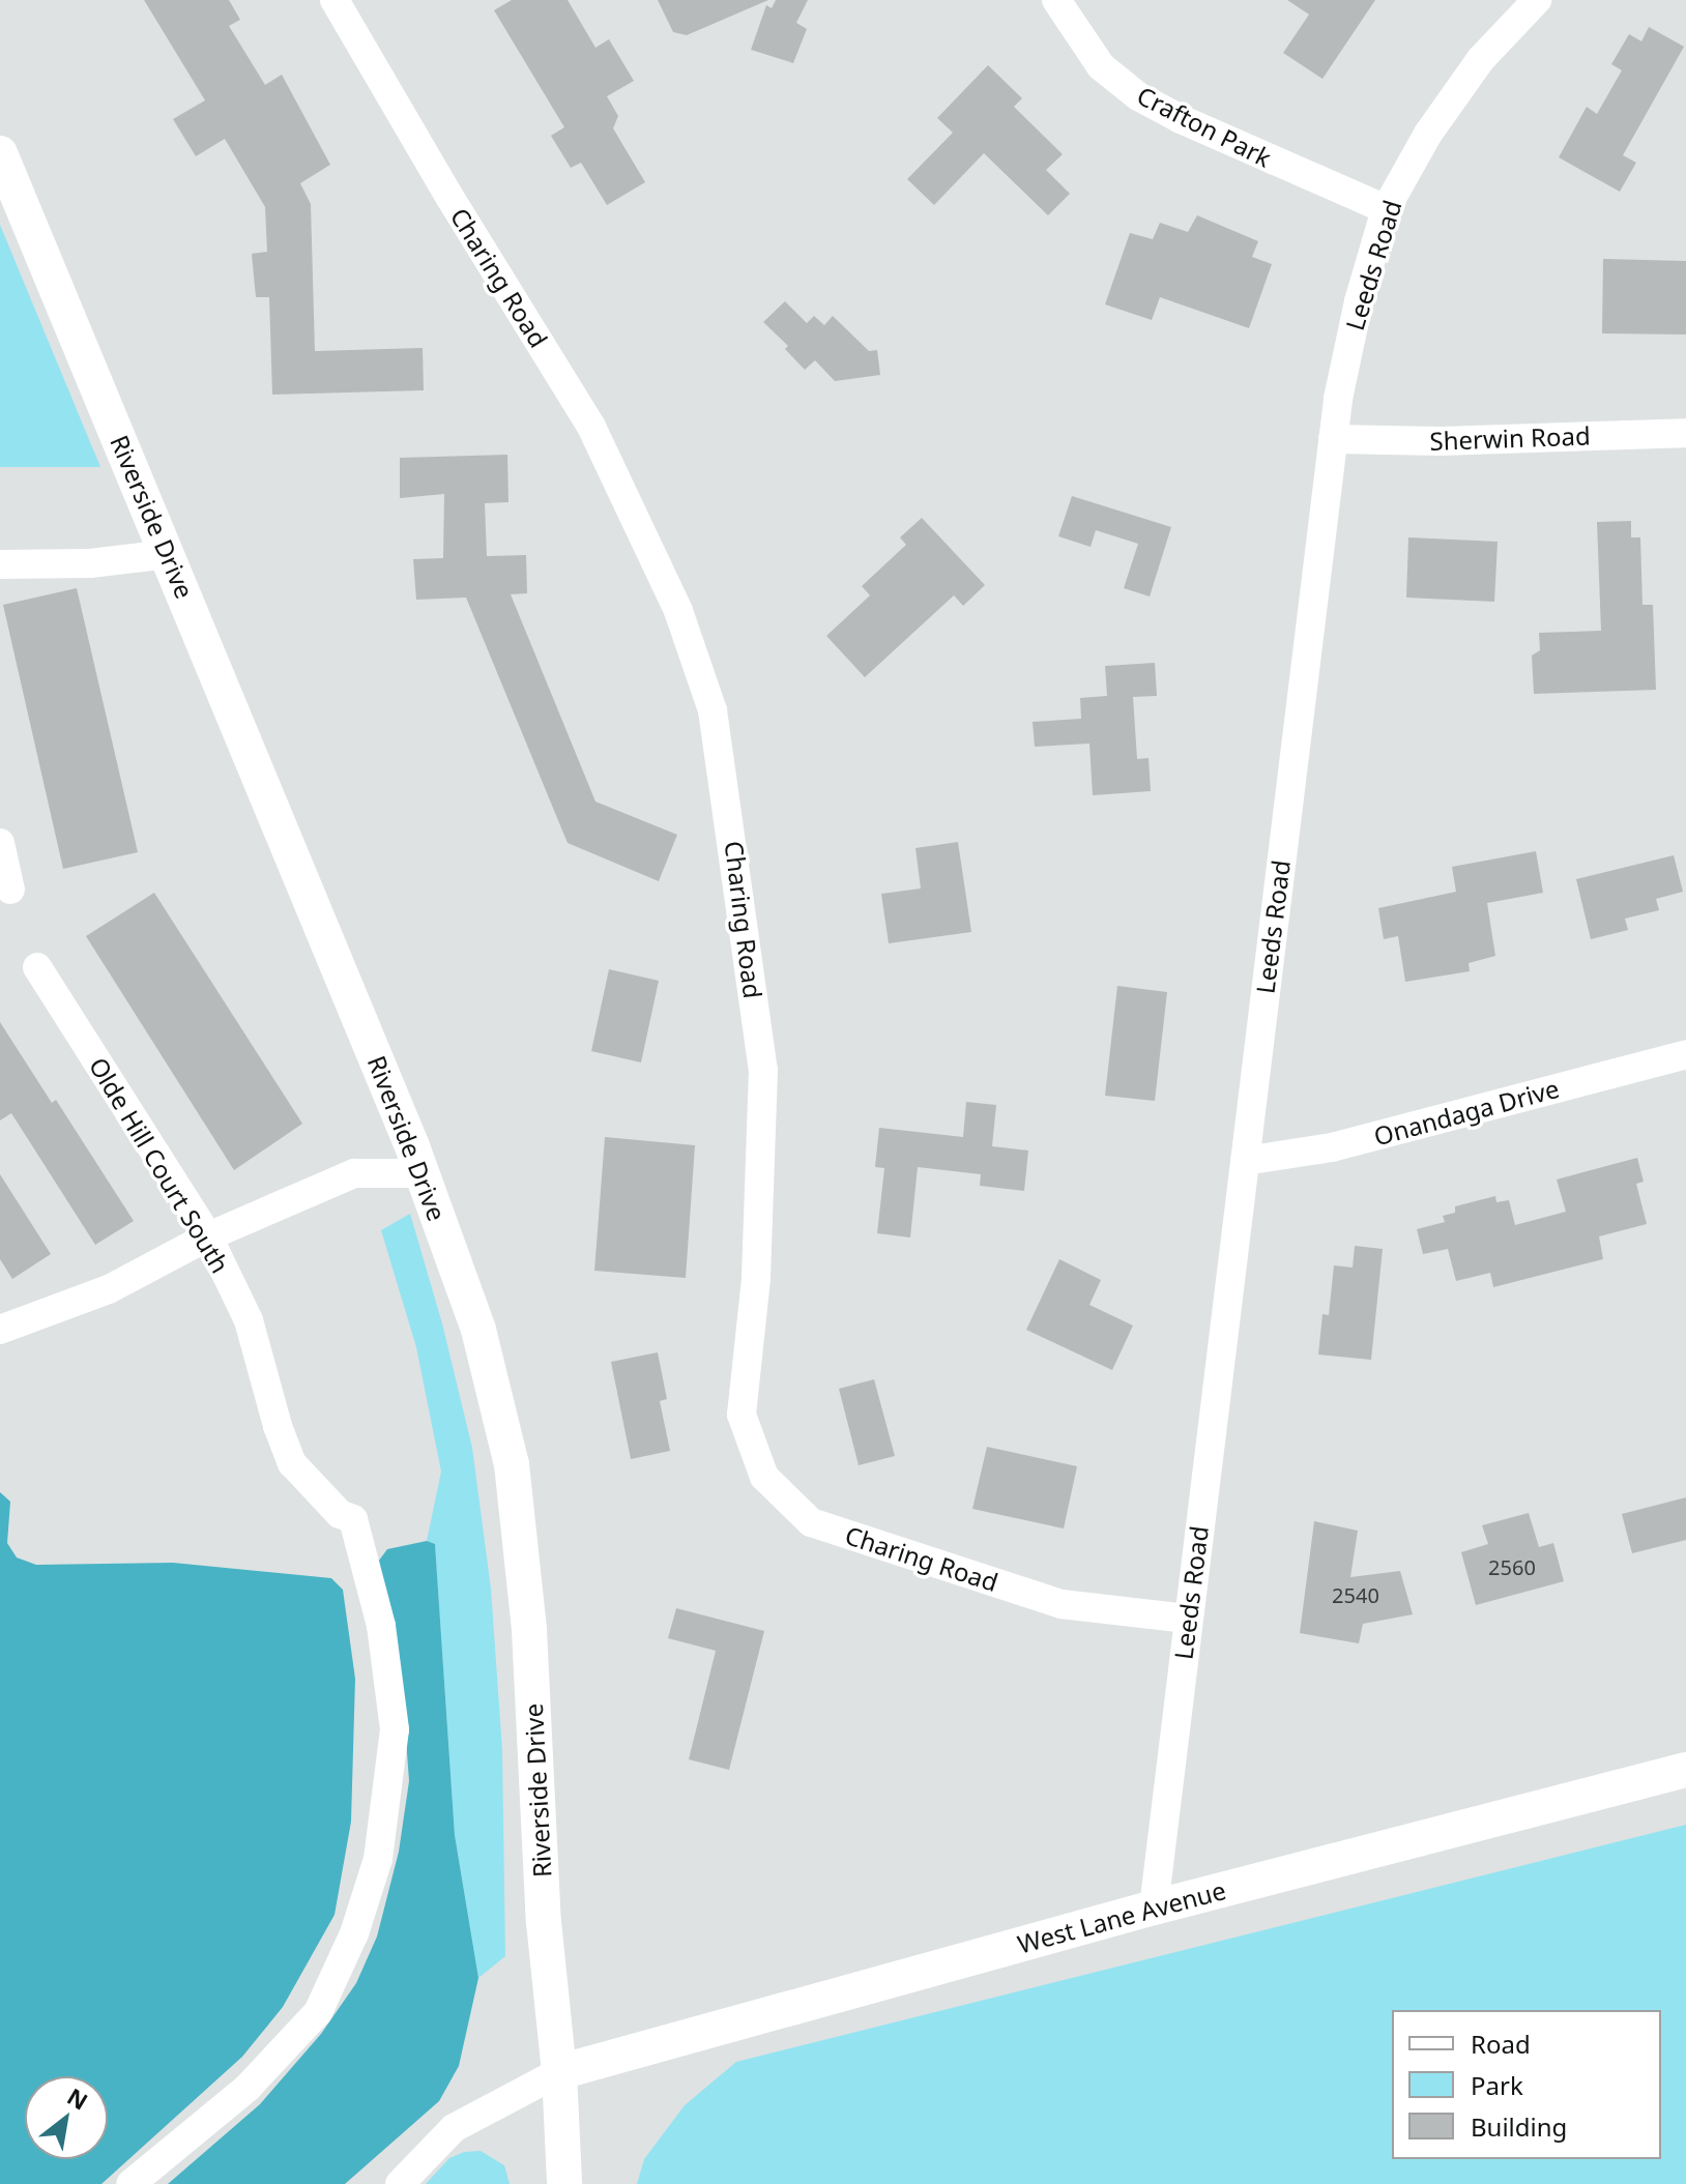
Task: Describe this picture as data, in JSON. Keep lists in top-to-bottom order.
{
  "streets": {
    "main road": ["Riverside Drive", "West Lane Avenue"],
    "street": [
      "Crafton Park",
      "Leeds Road",
      "Charing Road",
      "Sherwin Road",
      "Onandaga Drive",
      "Olde Hill Court South"
    ]
  },
  "crossings": [
    ["Crafton Park", "Leeds Road"],
    ["Leeds Road", "Charing Road"],
    ["Leeds Road", "Sherwin Road"],
    ["Leeds Road", "Onandaga Drive"],
    ["Leeds Road", "West Lane Avenue"],
    ["Riverside Drive", "West Lane Avenue"]
  ],
  "house_numbers": ["2560", "2540"],
  "legend": ["Road", "Park", "Building"],
  "north": "top right"
}
